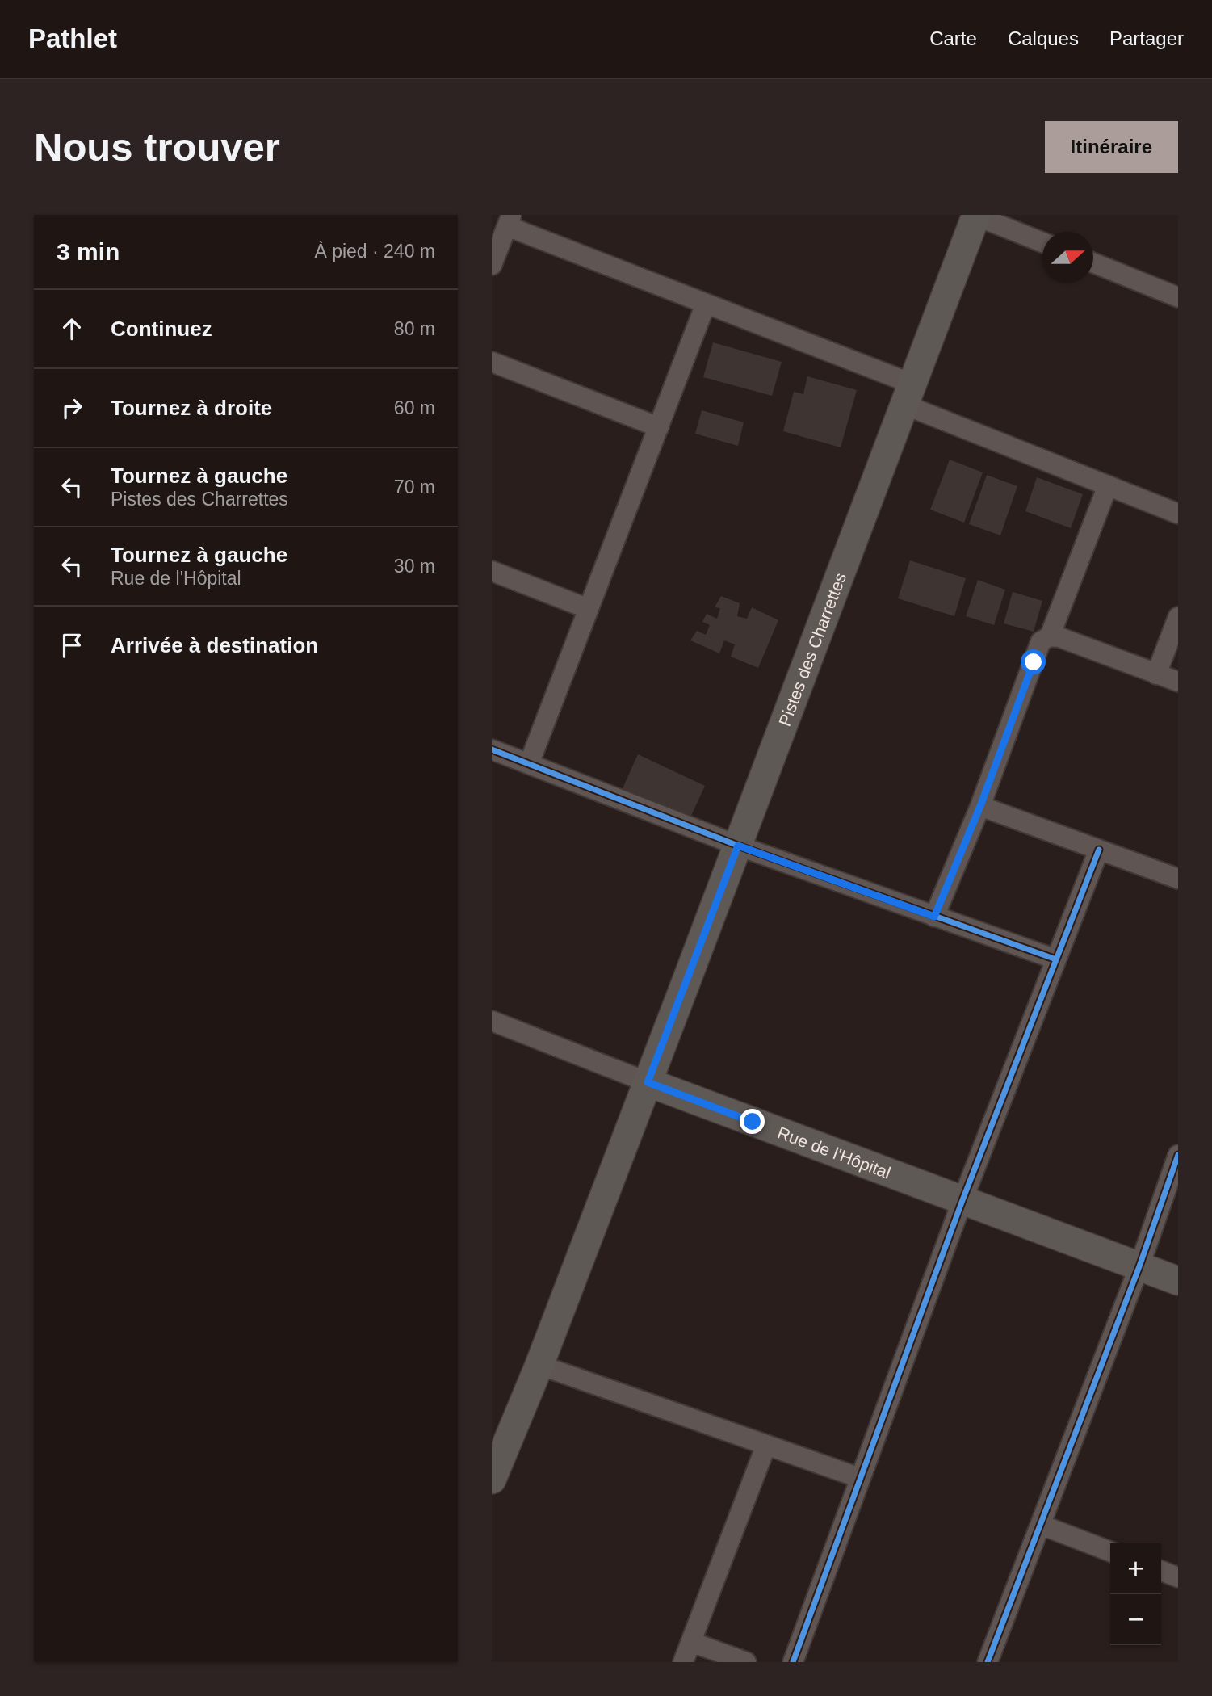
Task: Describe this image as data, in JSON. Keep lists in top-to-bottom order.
{
  "streets": {
    "main road": ["Pistes des Charrettes", "Rue de l'Hôpital"]
  },
  "crossings": [
    ["Pistes des Charrettes", "Rue de l'Hôpital"]
  ],
  "north": "right",
  "page": {
    "header": "Pathlet",
    "nav": ["Carte", "Calques", "Partager"],
    "buttons": "Itinéraire",
    "title": "Nous trouver",
    "heading": ["3 min", "À pied · 240 m"],
    "list": [
      ["Continuez", "80 m"],
      ["Tournez à droite", "60 m"],
      ["Tournez à gauche", "Pistes des Charrettes", "70 m"],
      ["Tournez à gauche", "Rue de l'Hôpital", "30 m"],
      "Arrivée à destination"
    ],
    "map_buttons": ["+", "−"]
  }
}
